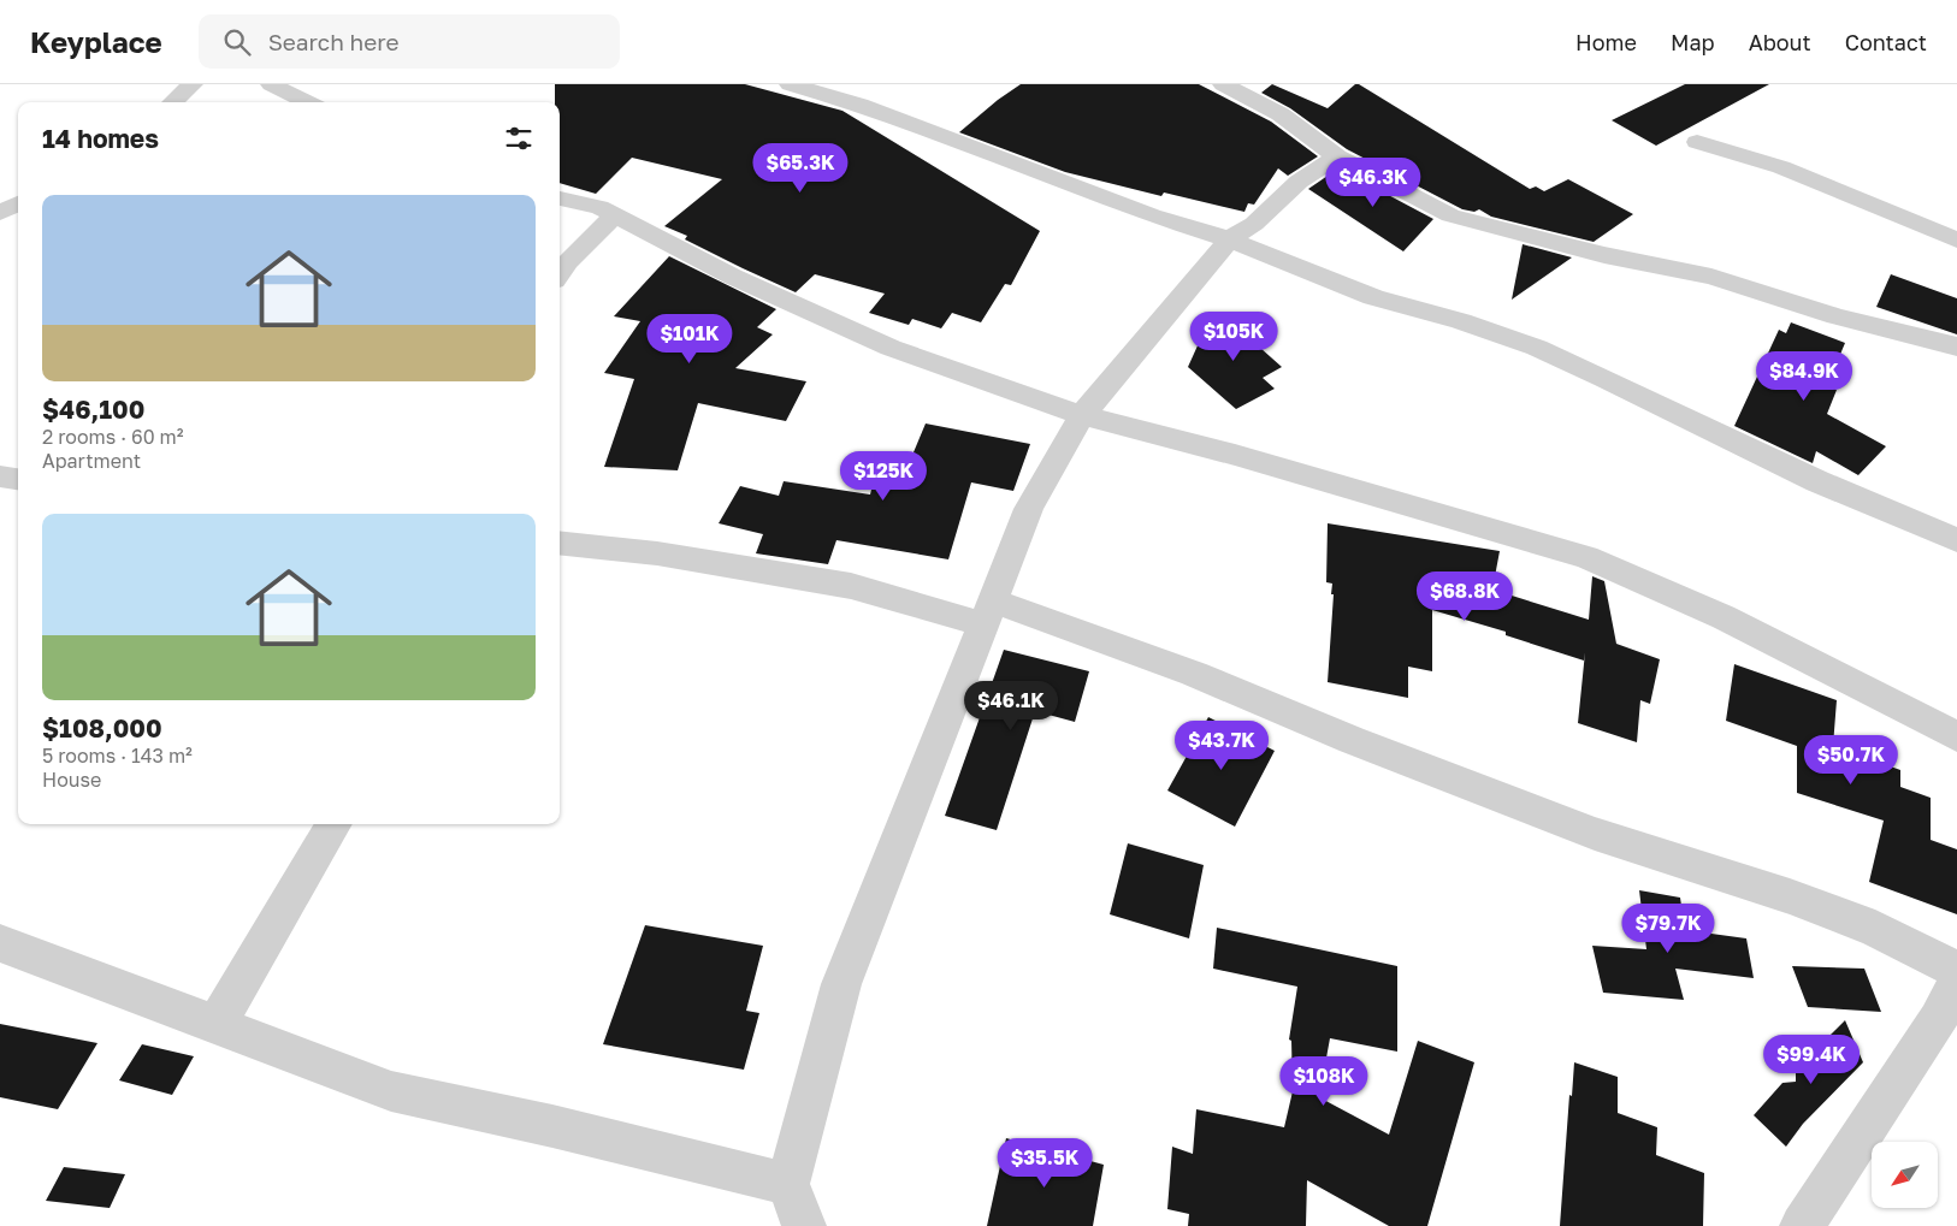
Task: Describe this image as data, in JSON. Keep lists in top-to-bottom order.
{
  "north": "bottom left",
  "page": {
    "header": "Keyplace",
    "search": "Search here",
    "nav": [
      "Home",
      "Map",
      "About",
      "Contact"
    ],
    "heading": "14 homes",
    "price": [
      "$65.3K",
      "$46.3K",
      "$105K",
      "$101K",
      "$84.9K",
      "$125K",
      "$68.8K",
      "$46.1K",
      "$43.7K",
      "$50.7K",
      "$79.7K",
      "$99.4K",
      "$108K",
      "$35.5K"
    ],
    "list": [
      {
        "name": "$46,100",
        "note": "2 rooms · 60 m² · Apartment"
      },
      {
        "name": "$108,000",
        "note": "5 rooms · 143 m² · House"
      }
    ]
  }
}
